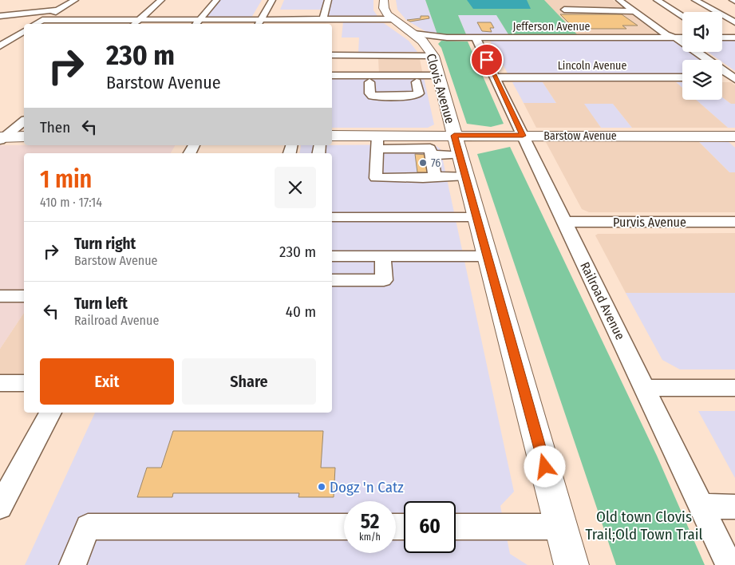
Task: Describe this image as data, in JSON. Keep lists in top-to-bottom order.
{
  "streets": {
    "main road": ["Clovis Avenue", "Barstow Avenue"],
    "street": [
      "Jefferson Avenue",
      "Lincoln Avenue",
      "Purvis Avenue",
      "Railroad Avenue"
    ]
  },
  "crossings": [
    ["Jefferson Avenue", "Clovis Avenue"],
    ["Jefferson Avenue", "Railroad Avenue"],
    ["Lincoln Avenue", "Railroad Avenue"],
    ["Clovis Avenue", "Barstow Avenue"],
    ["Barstow Avenue", "Railroad Avenue"],
    ["Purvis Avenue", "Railroad Avenue"]
  ],
  "parks": ["Old town Clovis Trail;Old Town Trail"],
  "places": ["76", "Dogz 'n Catz"],
  "page": {
    "turn": ["230 m", "Barstow Avenue"],
    "then": "Then",
    "heading": ["1 min", "410 m · 17:14"],
    "list": [
      {
        "name": "Turn right",
        "note": "Barstow Avenue",
        "value": "230 m"
      },
      {
        "name": "Turn left",
        "note": "Railroad Avenue",
        "value": "40 m"
      }
    ],
    "buttons": ["Exit", "Share"],
    "speed": "52 km/h",
    "limit": "60"
  }
}
